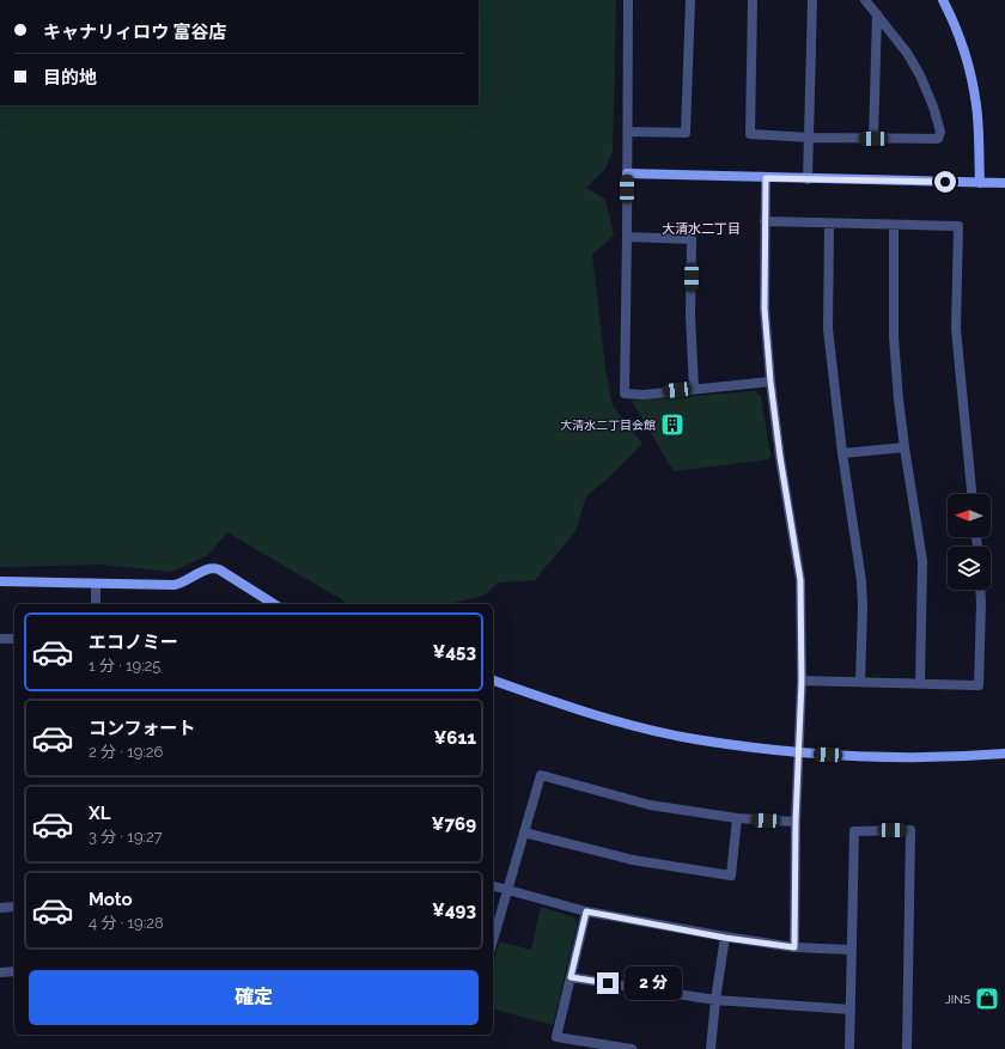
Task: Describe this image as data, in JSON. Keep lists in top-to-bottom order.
{
  "districts": ["大清水二丁目"],
  "places": {
    "building": ["大清水二丁目会館"],
    "shop": ["JINS"]
  },
  "north": "left",
  "page": {
    "banner": ["キャナリィロウ 富谷店", "目的地"],
    "list": [
      {
        "name": "エコノミー",
        "note": "1 分 · 19:25",
        "value": "¥453"
      },
      {
        "name": "コンフォート",
        "note": "2 分 · 19:26",
        "value": "¥611"
      },
      {
        "name": "XL",
        "note": "3 分 · 19:27",
        "value": "¥769"
      },
      {
        "name": "Moto",
        "note": "4 分 · 19:28",
        "value": "¥493"
      }
    ],
    "buttons": "確定",
    "bubble": "2 分"
  }
}
